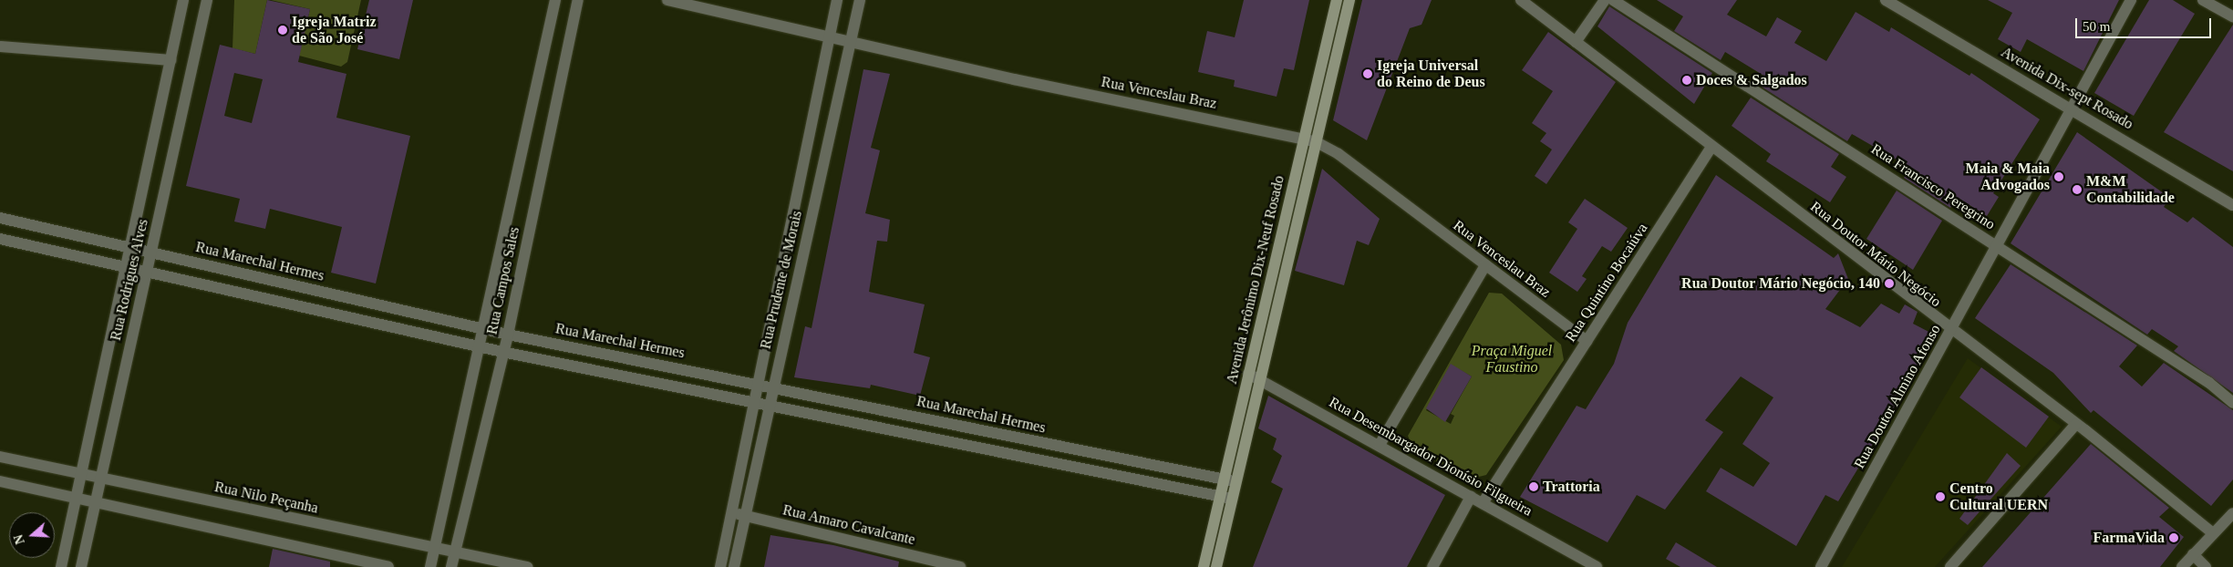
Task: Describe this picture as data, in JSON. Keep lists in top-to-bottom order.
{
  "streets": {
    "main road": ["Avenida Jerônimo Dix-Neuf Rosado"],
    "street": [
      "Avenida Dix-sept Rosado",
      "Rua Venceslau Braz",
      "Rua Francisco Peregrino",
      "Rua Doutor Mário Negócio",
      "Rua Marechal Hermes",
      "Rua Rodrigues Alves",
      "Rua Prudente de Morais",
      "Rua Campos Sales",
      "Rua Quintino Bocaiúva",
      "Rua Doutor Almino Afonso",
      "Rua Desembargador Dionísio Filgueira",
      "Rua Nilo Peçanha",
      "Rua Amaro Cavalcante"
    ]
  },
  "crossings": [
    ["Avenida Dix-sept Rosado", "Rua Doutor Almino Afonso"],
    ["Rua Venceslau Braz", "Rua Prudente de Morais"],
    ["Rua Venceslau Braz", "Avenida Jerônimo Dix-Neuf Rosado"],
    ["Rua Venceslau Braz", "Rua Quintino Bocaiúva"],
    ["Rua Francisco Peregrino", "Rua Doutor Almino Afonso"],
    ["Rua Doutor Mário Negócio", "Rua Quintino Bocaiúva"],
    ["Rua Doutor Mário Negócio", "Rua Doutor Almino Afonso"],
    ["Rua Marechal Hermes", "Rua Rodrigues Alves"],
    ["Rua Marechal Hermes", "Rua Prudente de Morais"],
    ["Rua Marechal Hermes", "Avenida Jerônimo Dix-Neuf Rosado"],
    ["Rua Marechal Hermes", "Rua Campos Sales"],
    ["Rua Rodrigues Alves", "Rua Nilo Peçanha"],
    ["Rua Prudente de Morais", "Rua Amaro Cavalcante"],
    ["Avenida Jerônimo Dix-Neuf Rosado", "Rua Desembargador Dionísio Filgueira"],
    ["Rua Campos Sales", "Rua Nilo Peçanha"],
    ["Rua Quintino Bocaiúva", "Rua Desembargador Dionísio Filgueira"]
  ],
  "parks": ["Praça Miguel Faustino"],
  "places": [
    "Igreja Matriz de São José",
    "Igreja Universal do Reino de Deus",
    "Doces & Salgados",
    "Maia & Maia Advogados",
    "M&M Contabilidade",
    "Rua Doutor Mário Negócio, 140",
    "Trattoria",
    "Centro Cultural UERN",
    "FarmaVida"
  ],
  "scale_bar": "50 m",
  "north": "left"
}
